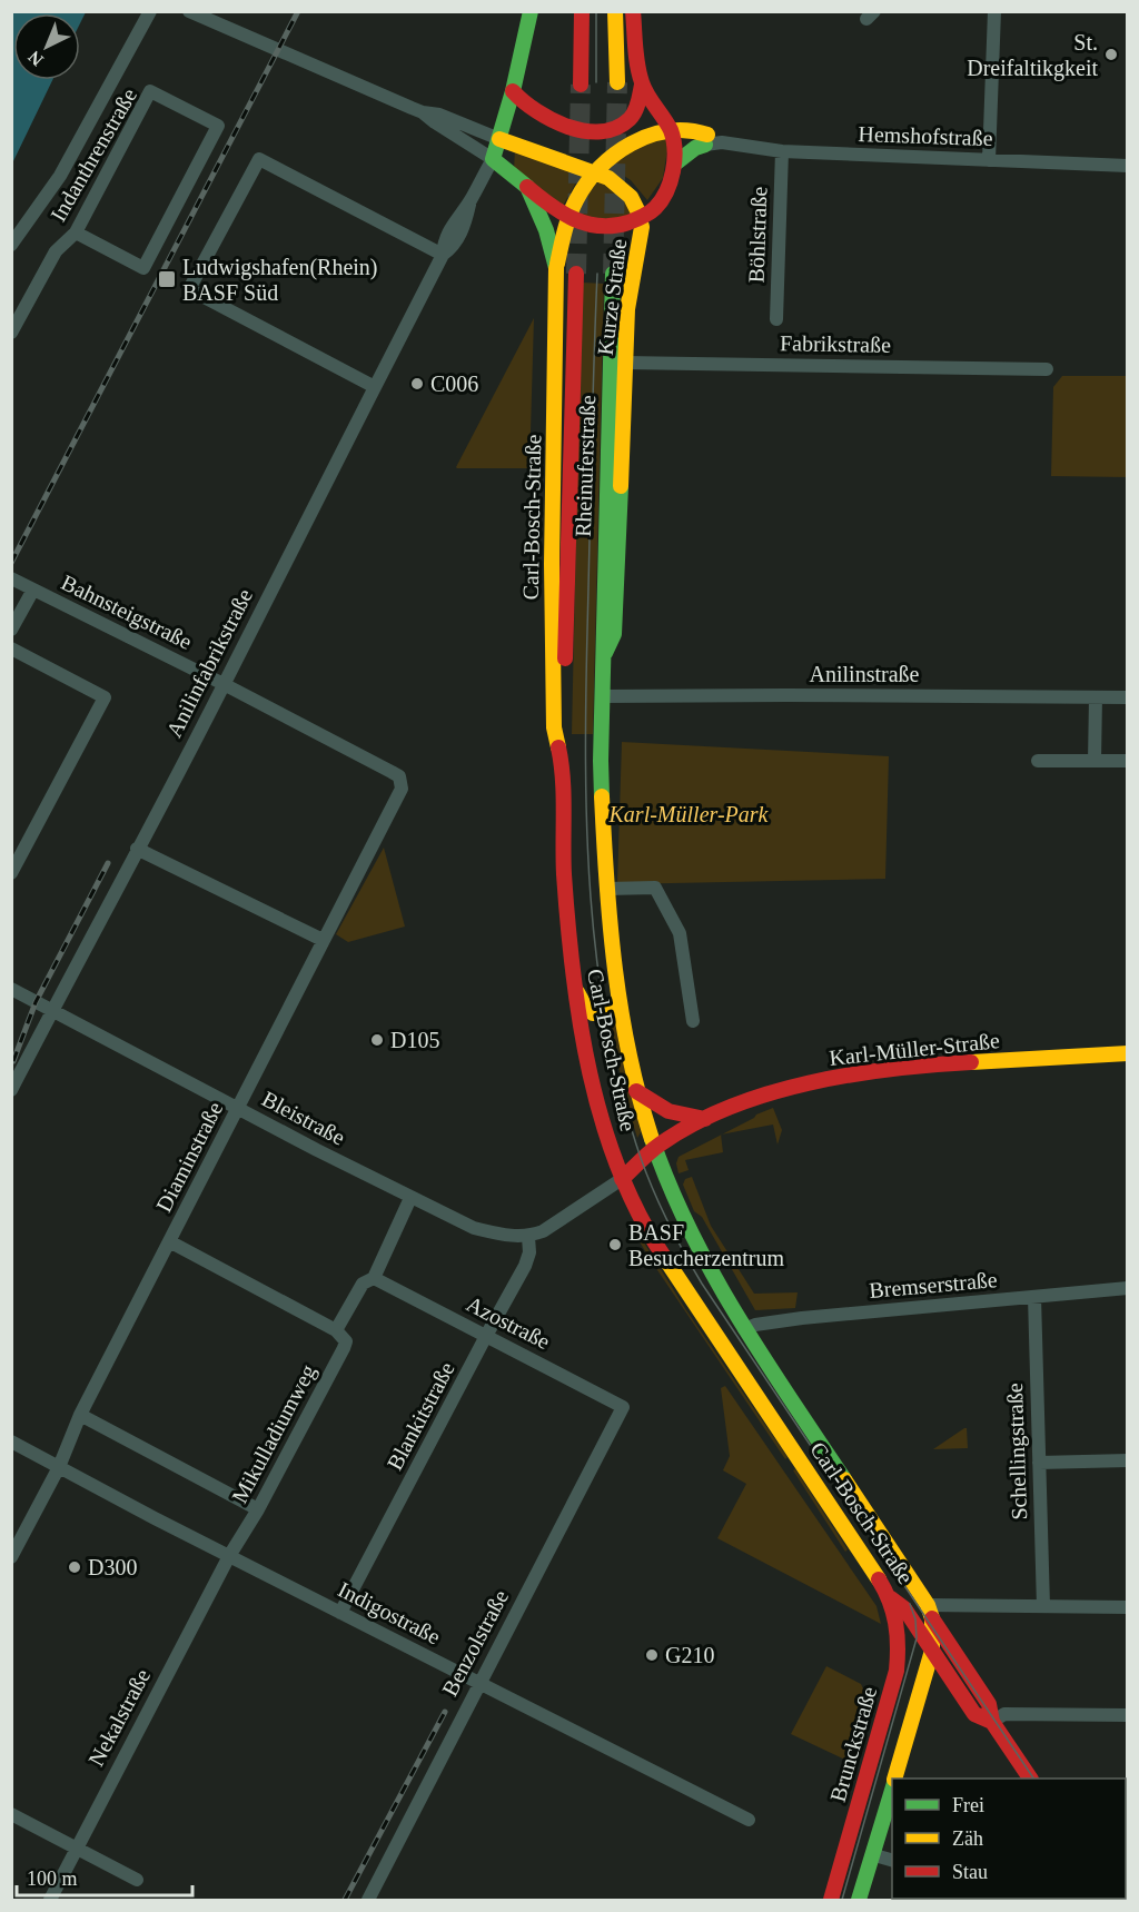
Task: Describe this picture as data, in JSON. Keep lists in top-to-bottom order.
{
  "streets": {
    "main road": [
      "Kurze Straße",
      "Rheinuferstraße",
      "Carl-Bosch-Straße",
      "Karl-Müller-Straße",
      "Brunckstraße"
    ],
    "street": [
      "Hemshofstraße",
      "Indanthrenstraße",
      "Böhlstraße",
      "Fabrikstraße",
      "Bahnsteigstraße",
      "Anilinfabrikstraße",
      "Anilinstraße",
      "Bleistraße",
      "Diaminstraße",
      "Bremserstraße",
      "Azostraße",
      "Blankitstraße",
      "Mikulladiumweg",
      "Schellingstraße",
      "Indigostraße",
      "Benzolstraße",
      "Nekalstraße"
    ]
  },
  "crossings": [
    ["Hemshofstraße", "Böhlstraße"],
    ["Kurze Straße", "Fabrikstraße"],
    ["Kurze Straße", "Rheinuferstraße"],
    ["Kurze Straße", "Carl-Bosch-Straße"],
    ["Rheinuferstraße", "Carl-Bosch-Straße"],
    ["Carl-Bosch-Straße", "Anilinstraße"],
    ["Carl-Bosch-Straße", "Karl-Müller-Straße"],
    ["Carl-Bosch-Straße", "Bremserstraße"],
    ["Carl-Bosch-Straße", "Brunckstraße"],
    ["Bahnsteigstraße", "Anilinfabrikstraße"],
    ["Bahnsteigstraße", "Diaminstraße"],
    ["Anilinfabrikstraße", "Bleistraße"],
    ["Karl-Müller-Straße", "Bleistraße"],
    ["Karl-Müller-Straße", "Blankitstraße"],
    ["Bleistraße", "Diaminstraße"],
    ["Bleistraße", "Blankitstraße"],
    ["Diaminstraße", "Indigostraße"],
    ["Bremserstraße", "Schellingstraße"],
    ["Azostraße", "Blankitstraße"],
    ["Azostraße", "Benzolstraße"],
    ["Blankitstraße", "Indigostraße"],
    ["Mikulladiumweg", "Indigostraße"],
    ["Mikulladiumweg", "Nekalstraße"],
    ["Indigostraße", "Benzolstraße"],
    ["Indigostraße", "Nekalstraße"]
  ],
  "parks": ["Karl-Müller-Park"],
  "places": {
    "other": [
      "St. Dreifaltikgkeit",
      "C006",
      "D105",
      "BASF Besucherzentrum",
      "D300",
      "G210"
    ],
    "transit": ["Ludwigshafen(Rhein) BASF Süd"]
  },
  "legend": ["Frei", "Zäh", "Stau"],
  "scale_bar": "100 m",
  "north": "bottom left"
}
